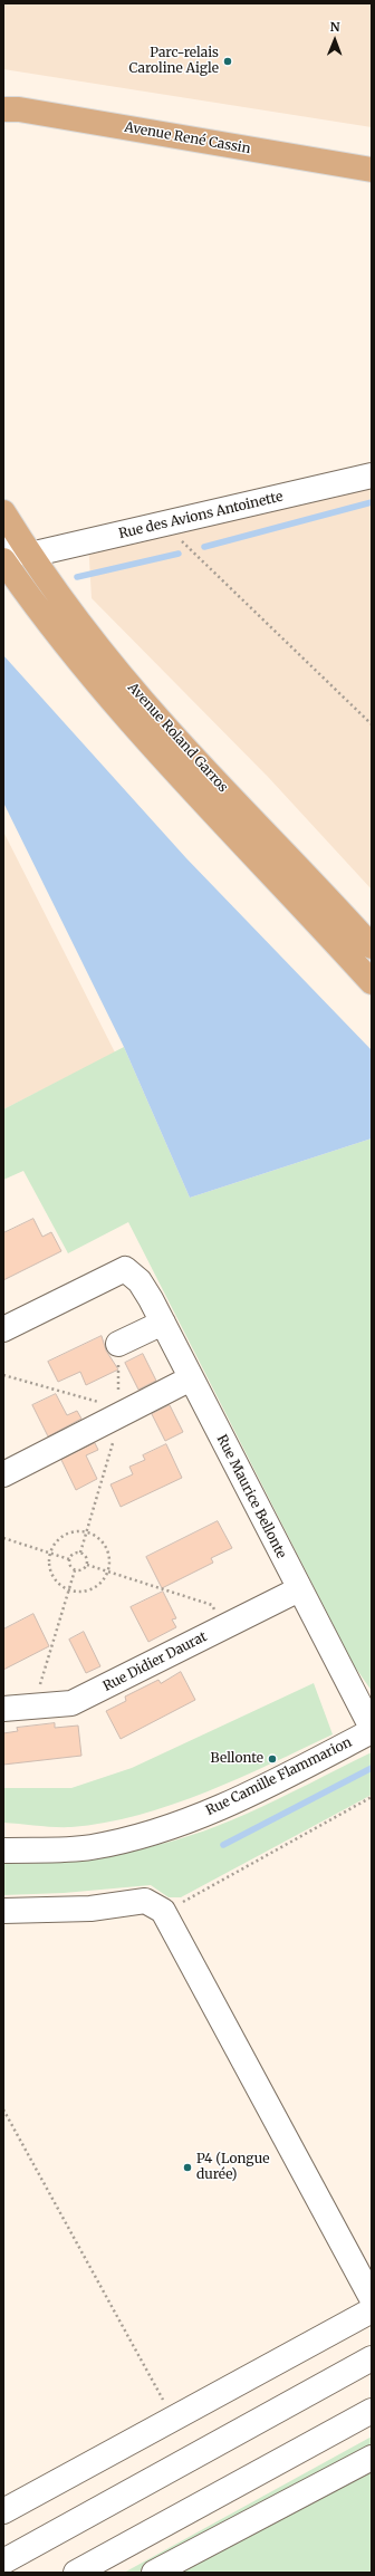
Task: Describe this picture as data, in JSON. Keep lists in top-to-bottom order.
{
  "streets": {
    "main road": ["Avenue René Cassin", "Avenue Roland Garros"],
    "street": [
      "Rue des Avions Antoinette",
      "Rue Maurice Bellonte",
      "Rue Didier Daurat",
      "Rue Camille Flammarion"
    ]
  },
  "crossings": [
    ["Rue des Avions Antoinette", "Avenue Roland Garros"],
    ["Rue Maurice Bellonte", "Rue Didier Daurat"],
    ["Rue Maurice Bellonte", "Rue Camille Flammarion"]
  ],
  "places": ["Parc-relais Caroline Aigle", "Bellonte", "P4 (Longue durée)"],
  "north": "top"
}
